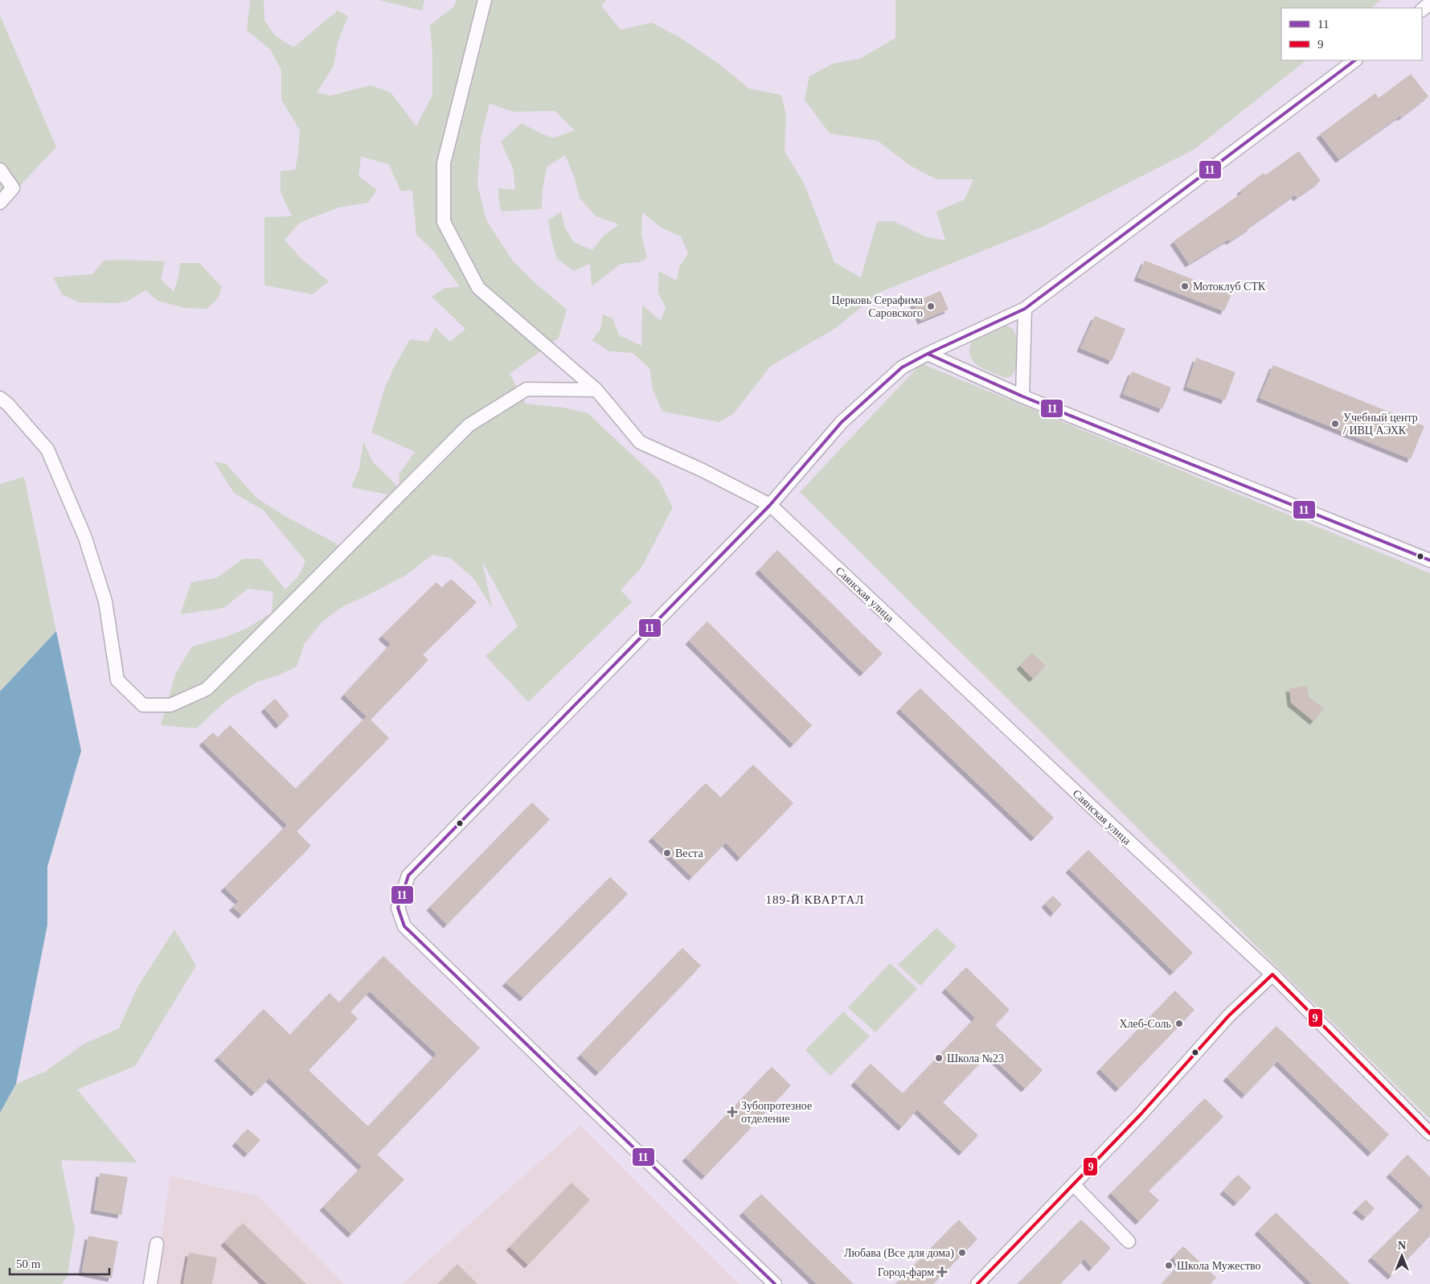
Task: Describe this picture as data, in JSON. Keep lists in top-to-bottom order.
{
  "streets": {
    "street": ["Саянская улица"]
  },
  "districts": ["189-Й КВАРТАЛ"],
  "places": {
    "other": [
      "Мотоклуб СТК",
      "Церковь Серафима Саровского",
      "Учебный центр / ИВЦ АЭХК",
      "Веста",
      "Хлеб-Соль",
      "Школа №23",
      "Любава (Все для дома)",
      "Школа Мужество"
    ],
    "health": ["Зубопротезное отделение", "Город-фарм"]
  },
  "lines": ["transit line 11", "transit line 9"],
  "legend": ["11", "9"],
  "scale_bar": "50 m",
  "north": "top"
}
